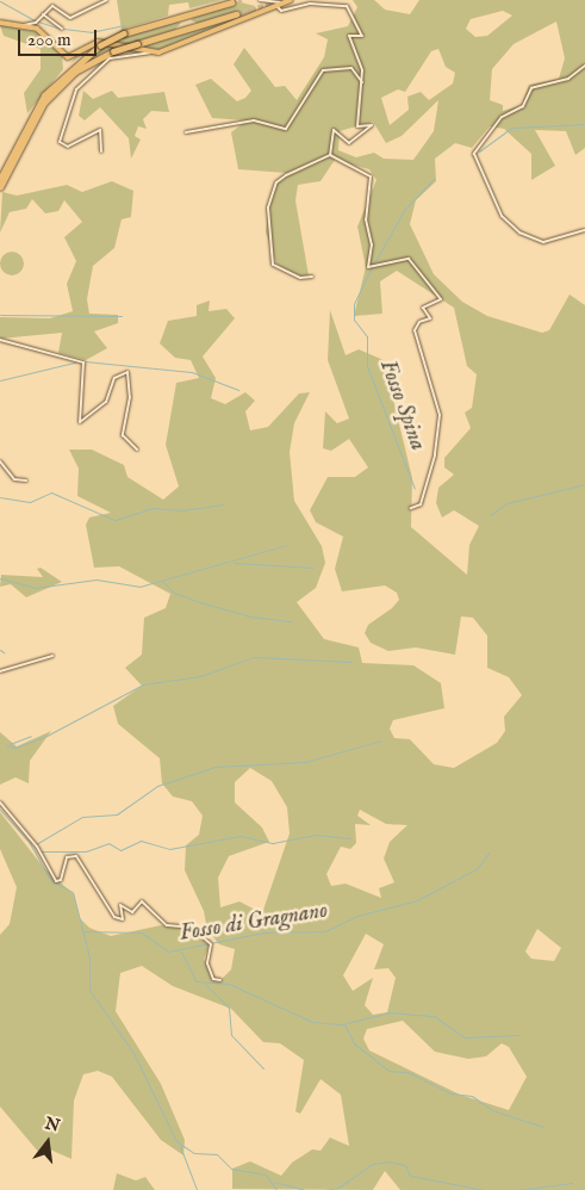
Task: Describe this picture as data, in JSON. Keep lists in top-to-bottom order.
{
  "water": ["Fosso Spina", "Fosso di Gragnano"],
  "scale_bar": "200 m",
  "north": "top"
}
